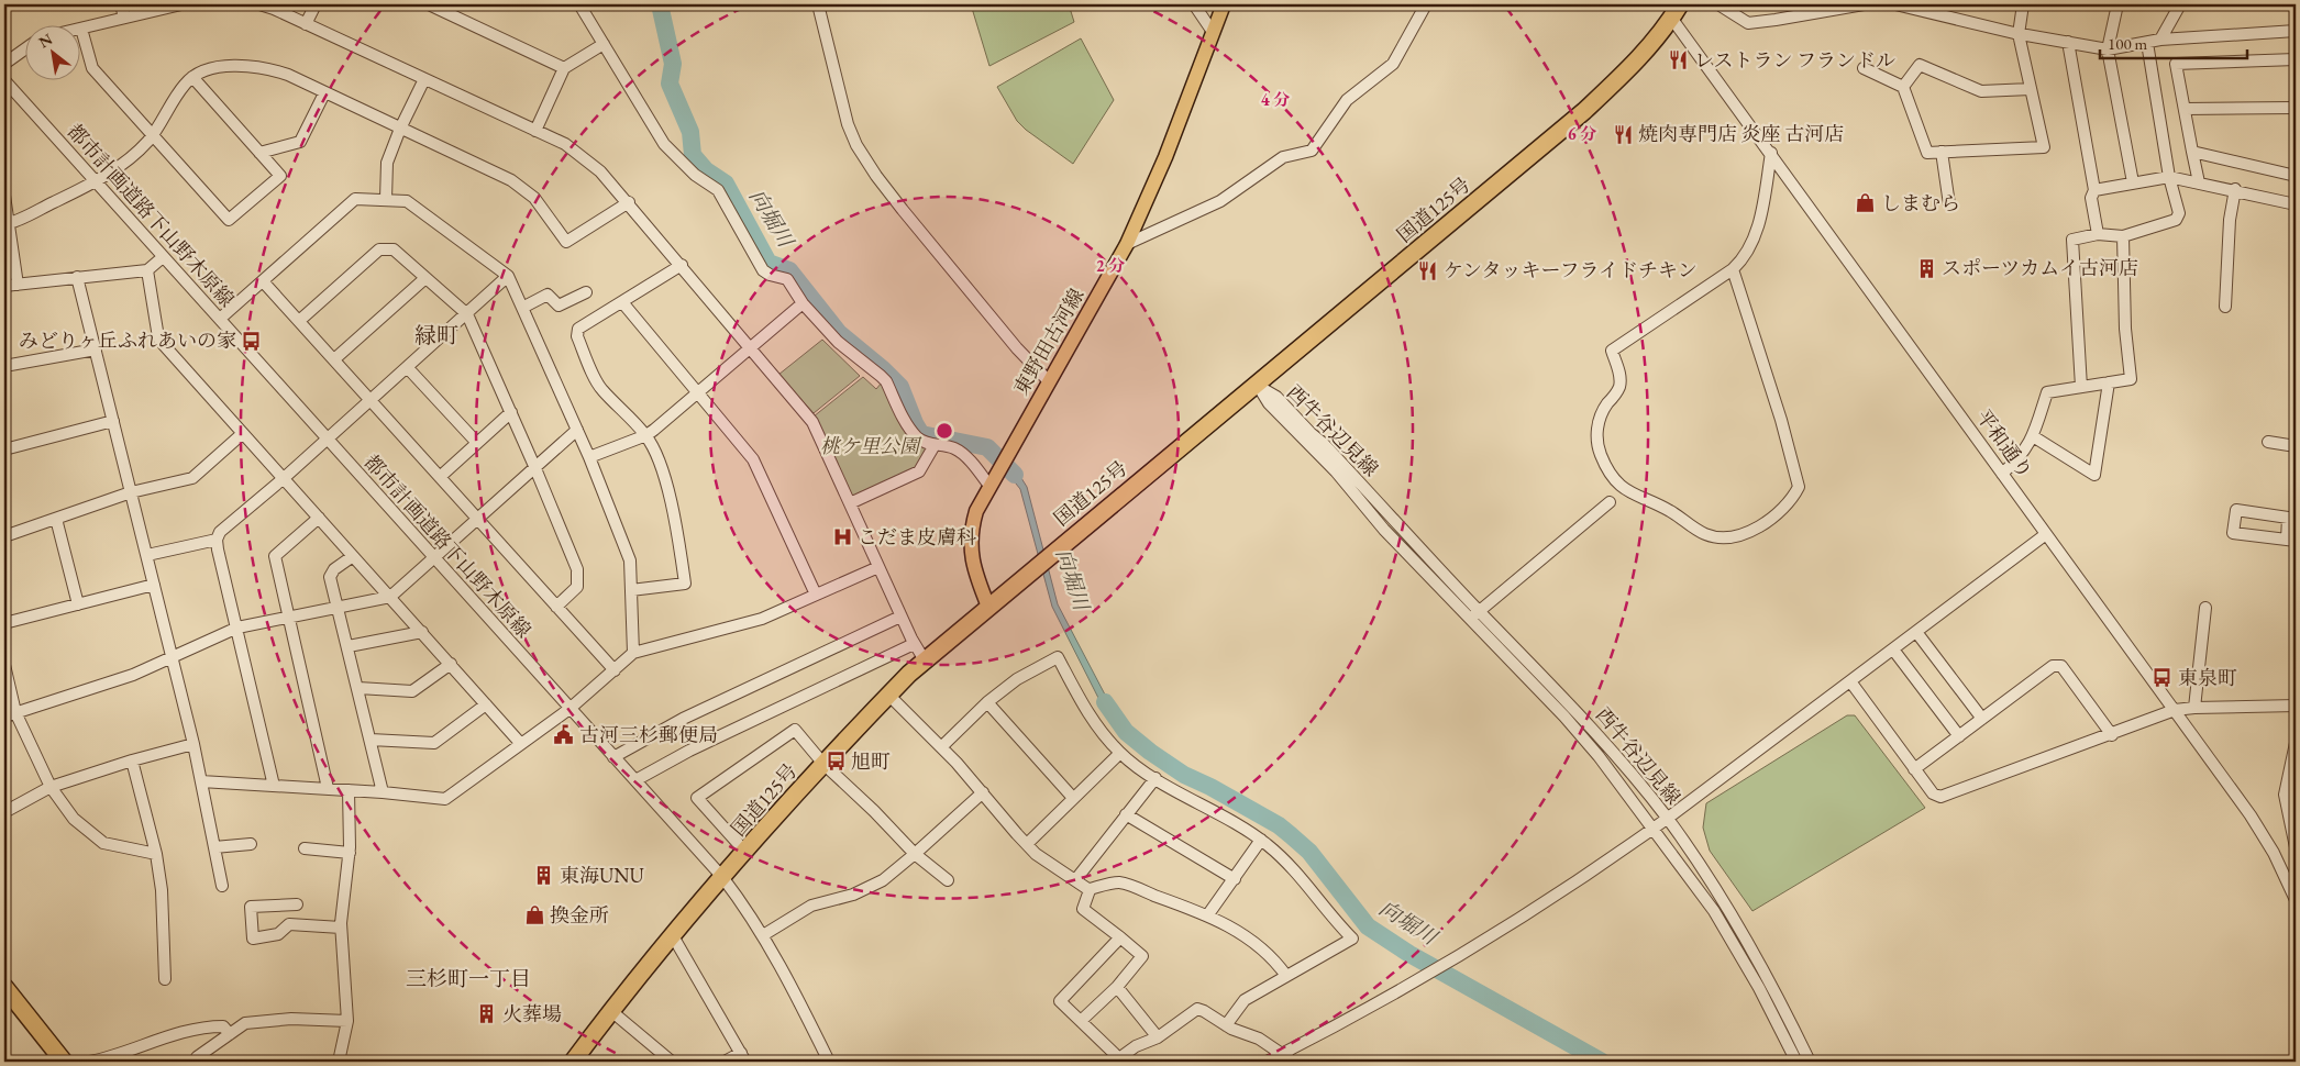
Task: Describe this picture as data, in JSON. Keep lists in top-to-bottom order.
{
  "streets": {
    "highway": ["国道125号"],
    "main road": ["東野田古河線"],
    "street": ["都市計画道路下山野木原線", "西牛谷辺見線", "平和通り"]
  },
  "crossings": [
    ["国道125号", "都市計画道路下山野木原線"],
    ["国道125号", "東野田古河線"],
    ["国道125号", "西牛谷辺見線"],
    ["国道125号", "平和通り"]
  ],
  "districts": ["緑町", "三杉町一丁目"],
  "water": ["向堀川"],
  "parks": ["桃ケ里公園"],
  "places": {
    "restaurant": ["レストラン フランドル", "焼肉専門店 炎座 古河店", "ケンタッキーフライドチキン"],
    "shop": ["しまむら", "換金所"],
    "building": ["スポーツカムイ古河店", "東海UNU", "火葬場"],
    "bus stop": ["みどりヶ丘ふれあいの家", "東泉町", "旭町"],
    "hospital": ["こだま皮膚科"],
    "public building": ["古河三杉郵便局"]
  },
  "scale_bar": "100 m",
  "north": "top left",
  "rings": ["4 分", "6 分", "2 分"]
}
